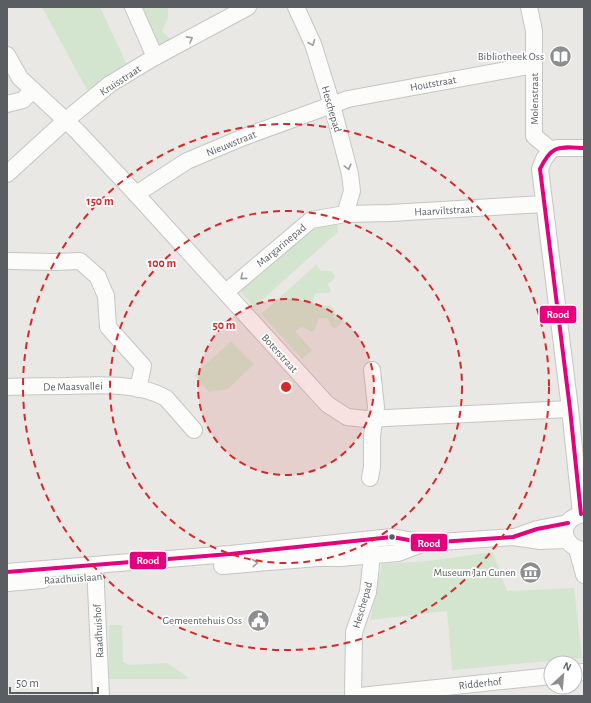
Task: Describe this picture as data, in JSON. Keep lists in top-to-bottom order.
{
  "streets": {
    "street": [
      "Kruisstraat",
      "Houtstraat",
      "Molenstraat",
      "Heschepad",
      "Nieuwstraat",
      "Haarviltstraat",
      "Margarinepad",
      "Boterstraat",
      "De Maasvallei",
      "Raadhuislaan",
      "Raadhuishof",
      "Ridderhof"
    ]
  },
  "crossings": [
    ["Kruisstraat", "Boterstraat"],
    ["Houtstraat", "Molenstraat"],
    ["Houtstraat", "Heschepad"],
    ["Houtstraat", "Nieuwstraat"],
    ["Heschepad", "Nieuwstraat"],
    ["Heschepad", "Haarviltstraat"],
    ["Heschepad", "Margarinepad"],
    ["Heschepad", "Raadhuislaan"],
    ["Nieuwstraat", "Boterstraat"],
    ["Haarviltstraat", "Margarinepad"],
    ["Margarinepad", "Boterstraat"],
    ["Raadhuislaan", "Raadhuishof"]
  ],
  "one_way": ["Kruisstraat", "Heschepad", "Margarinepad"],
  "places": {
    "library": ["Bibliotheek Oss"],
    "museum": ["Museum Jan Cunen"],
    "public building": ["Gemeentehuis Oss"]
  },
  "lines": ["transit line Rood"],
  "scale_bar": "50 m",
  "north": "top right",
  "rings": ["150 m", "100 m", "50 m"]
}
